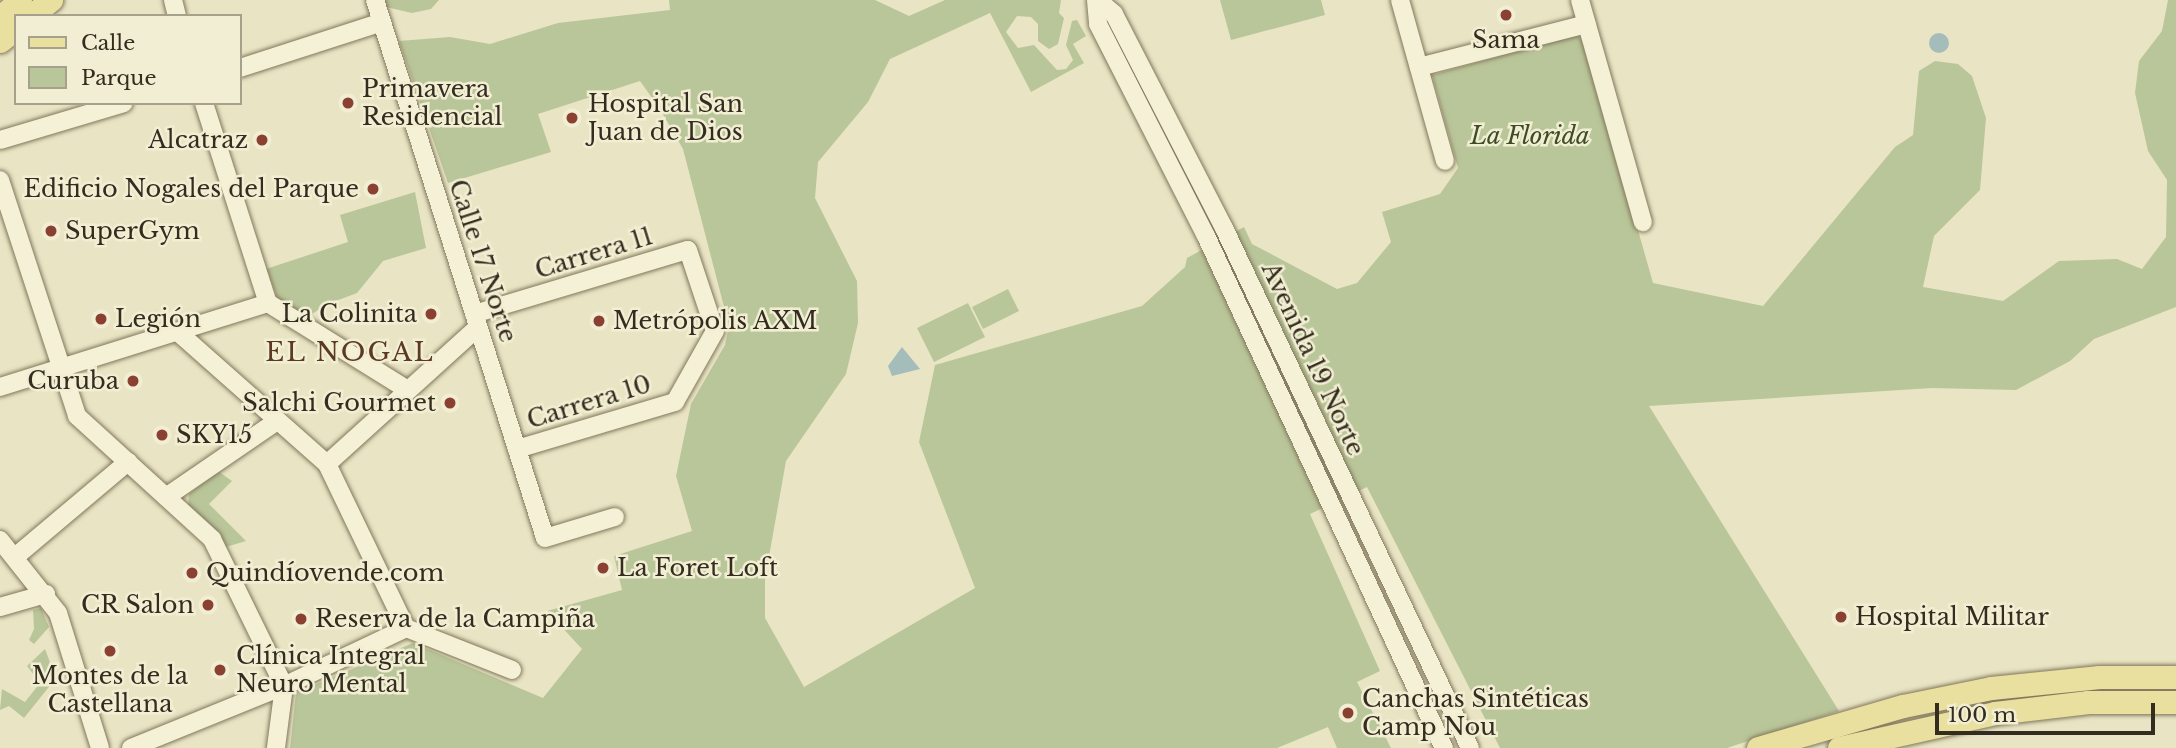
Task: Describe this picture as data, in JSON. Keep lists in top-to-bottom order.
{
  "streets": {
    "street": [
      "Carrera 11",
      "Calle 17 Norte",
      "Avenida 19 Norte",
      "Carrera 10"
    ]
  },
  "crossings": [
    ["Carrera 11", "Calle 17 Norte"],
    ["Carrera 11", "Carrera 10"],
    ["Calle 17 Norte", "Carrera 10"]
  ],
  "districts": ["EL NOGAL"],
  "parks": ["La Florida"],
  "places": [
    "Sama",
    "Primavera Residencial",
    "Hospital San Juan de Dios",
    "Alcatraz",
    "Edificio Nogales del Parque",
    "SuperGym",
    "La Colinita",
    "Legión",
    "Metrópolis AXM",
    "Curuba",
    "Salchi Gourmet",
    "SKY15",
    "La Foret Loft",
    "Quindíovende.com",
    "CR Salon",
    "Hospital Militar",
    "Reserva de la Campiña",
    "Montes de la Castellana",
    "Clínica Integral Neuro Mental",
    "Canchas Sintéticas Camp Nou"
  ],
  "legend": ["Calle", "Parque"],
  "scale_bar": "100 m"
}
